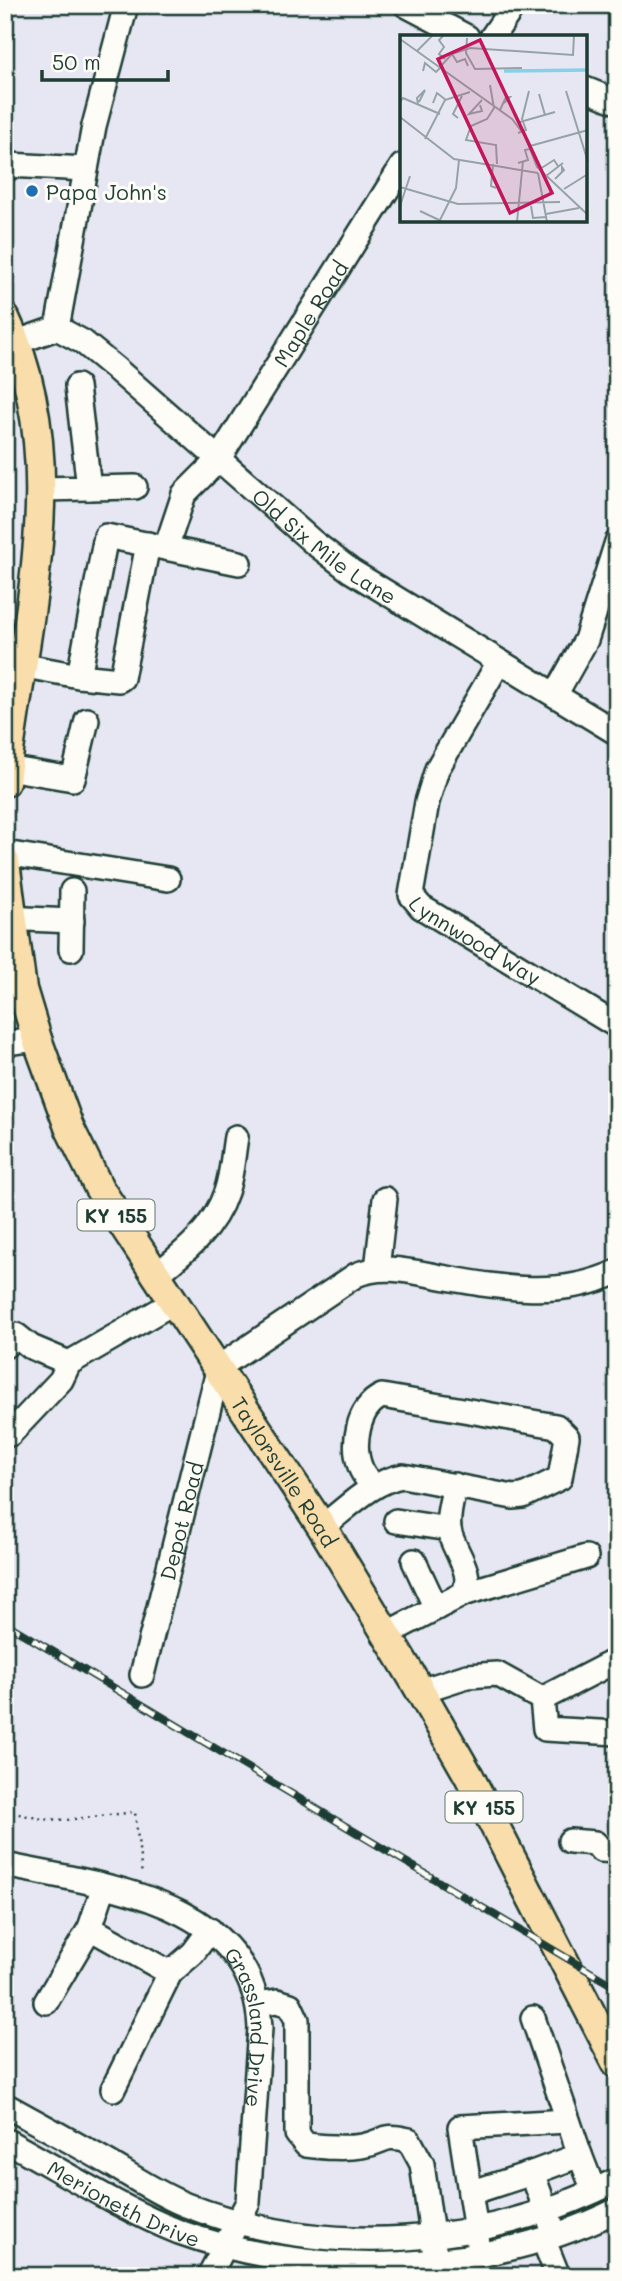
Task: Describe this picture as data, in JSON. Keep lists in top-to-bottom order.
{
  "streets": {
    "main road": ["KY 155", "Taylorsville Road"],
    "street": [
      "Maple Road",
      "Old Six Mile Lane",
      "Lynnwood Way",
      "Depot Road",
      "Grassland Drive",
      "Merioneth Drive"
    ]
  },
  "crossings": [
    ["Maple Road", "Old Six Mile Lane"],
    ["Old Six Mile Lane", "Lynnwood Way"],
    ["Taylorsville Road", "Depot Road"],
    ["Grassland Drive", "Merioneth Drive"]
  ],
  "places": ["Papa John's"],
  "scale_bar": "50 m"
}
